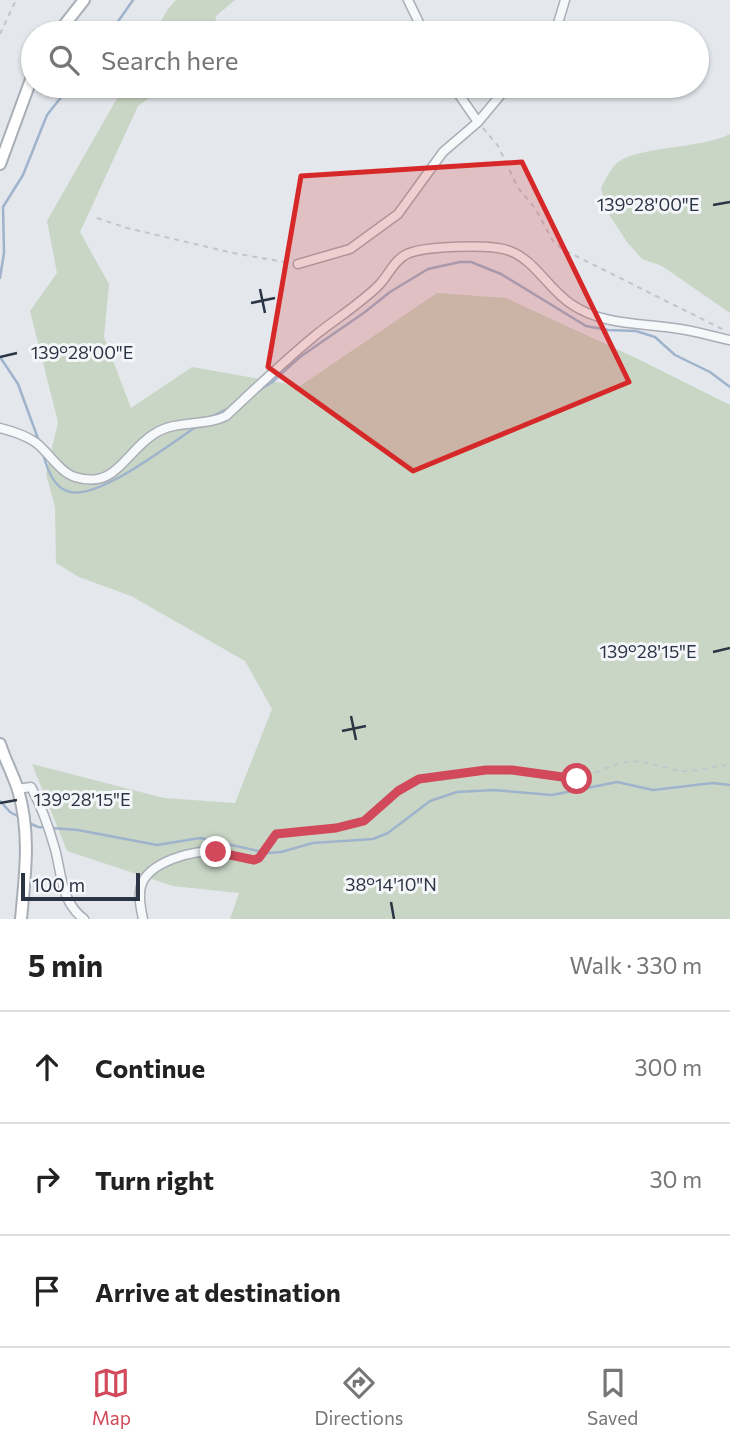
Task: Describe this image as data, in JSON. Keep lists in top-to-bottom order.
{
  "scale_bar": "100 m",
  "page": {
    "search": "Search here",
    "scale": "100 m",
    "heading": ["5 min", "Walk · 330 m"],
    "list": [
      ["Continue", "300 m"],
      ["Turn right", "30 m"],
      "Arrive at destination"
    ],
    "nav": ["Map", "Directions", "Saved"]
  },
  "coordinates": ["139°28'00\"E", "139°28'15\"E", "38°14'10\"N"]
}
